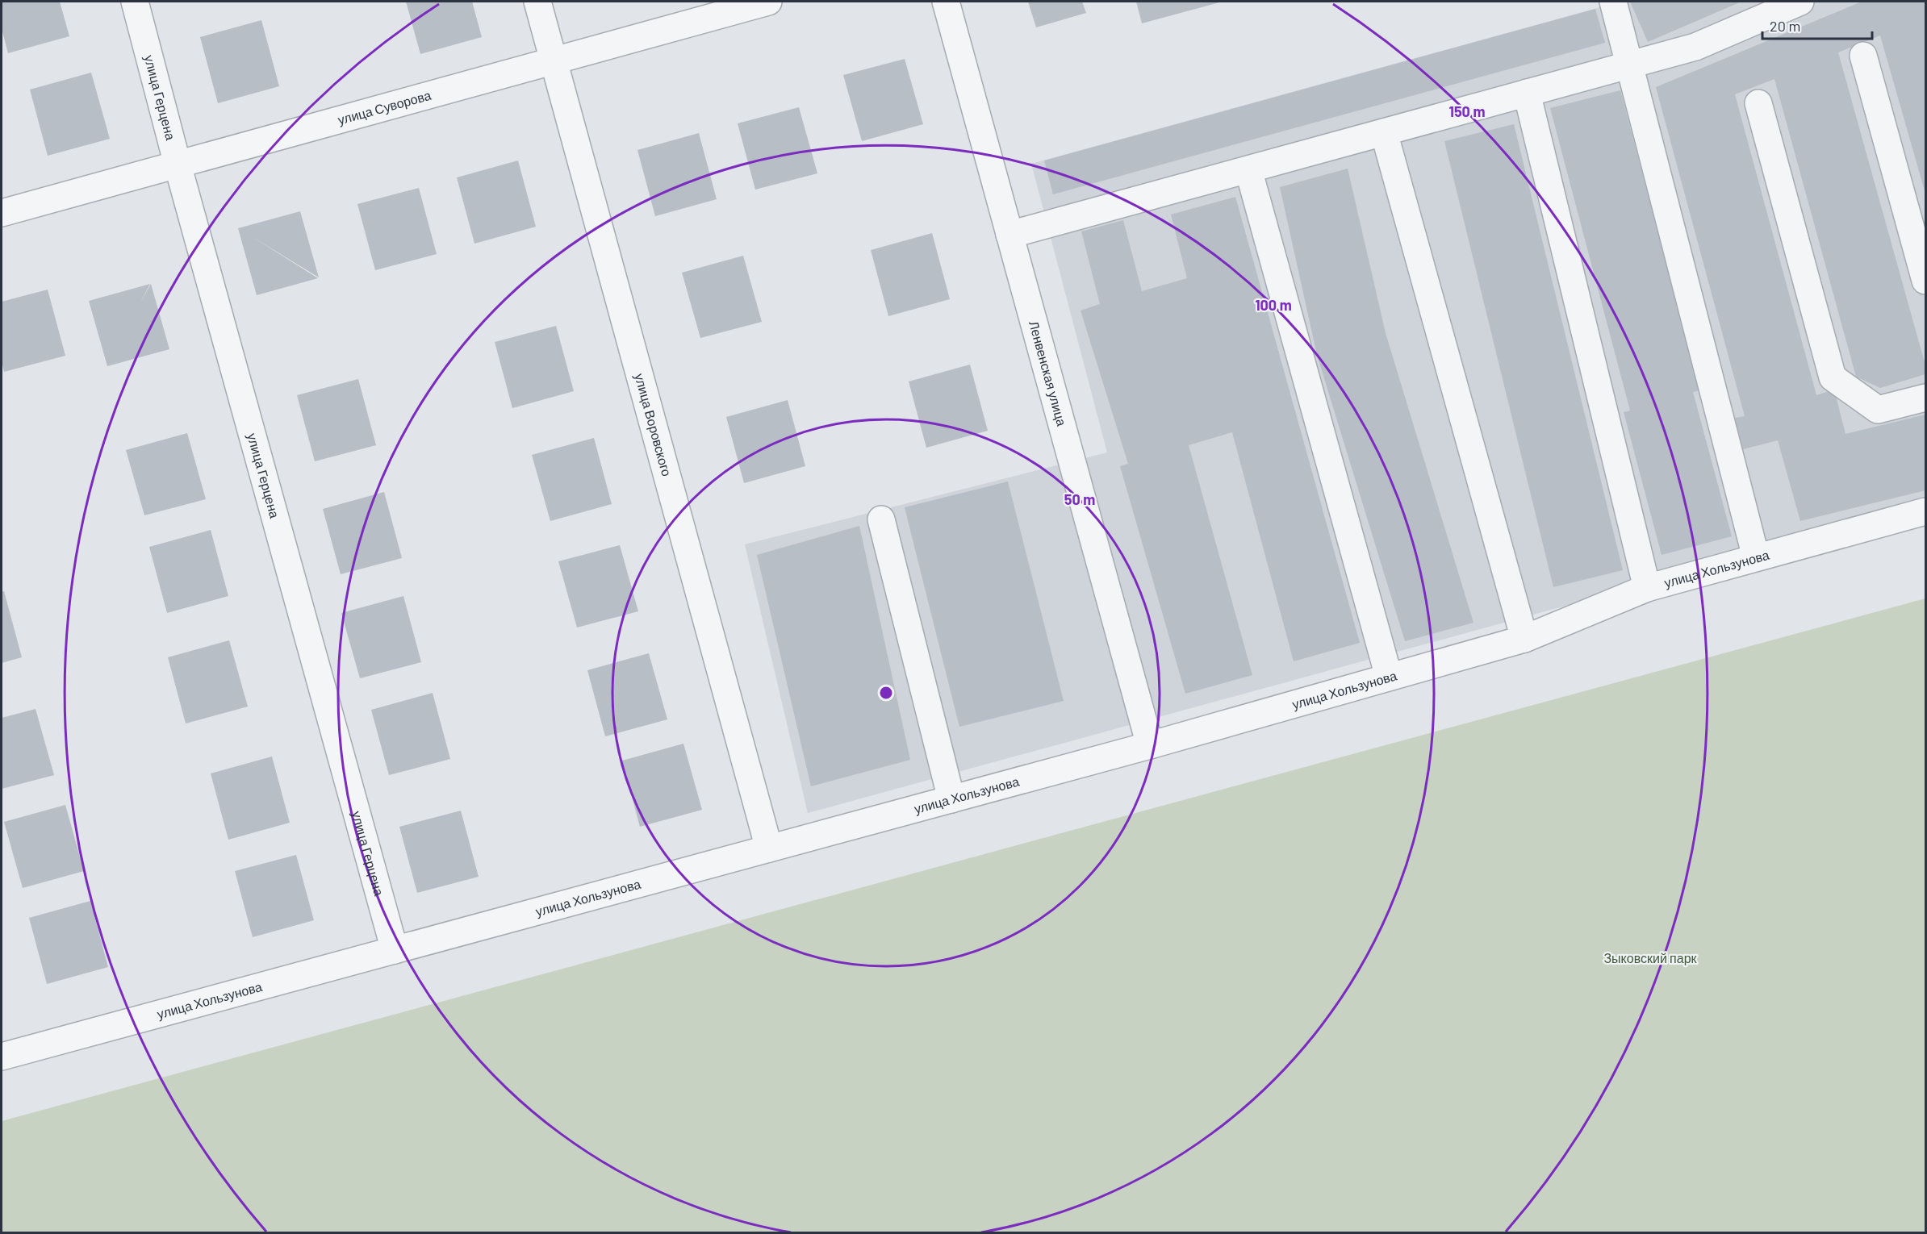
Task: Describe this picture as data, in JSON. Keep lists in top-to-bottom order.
{
  "streets": {
    "street": [
      "улица Герцена",
      "улица Суворова",
      "Ленвенская улица",
      "улица Воровского",
      "улица Хользунова"
    ]
  },
  "crossings": [
    ["улица Герцена", "улица Суворова"],
    ["улица Герцена", "улица Хользунова"],
    ["улица Суворова", "улица Воровского"],
    ["Ленвенская улица", "улица Хользунова"],
    ["улица Воровского", "улица Хользунова"]
  ],
  "parks": ["Зыковский парк"],
  "scale_bar": "20 m",
  "rings": ["150 m", "100 m", "50 m"]
}
